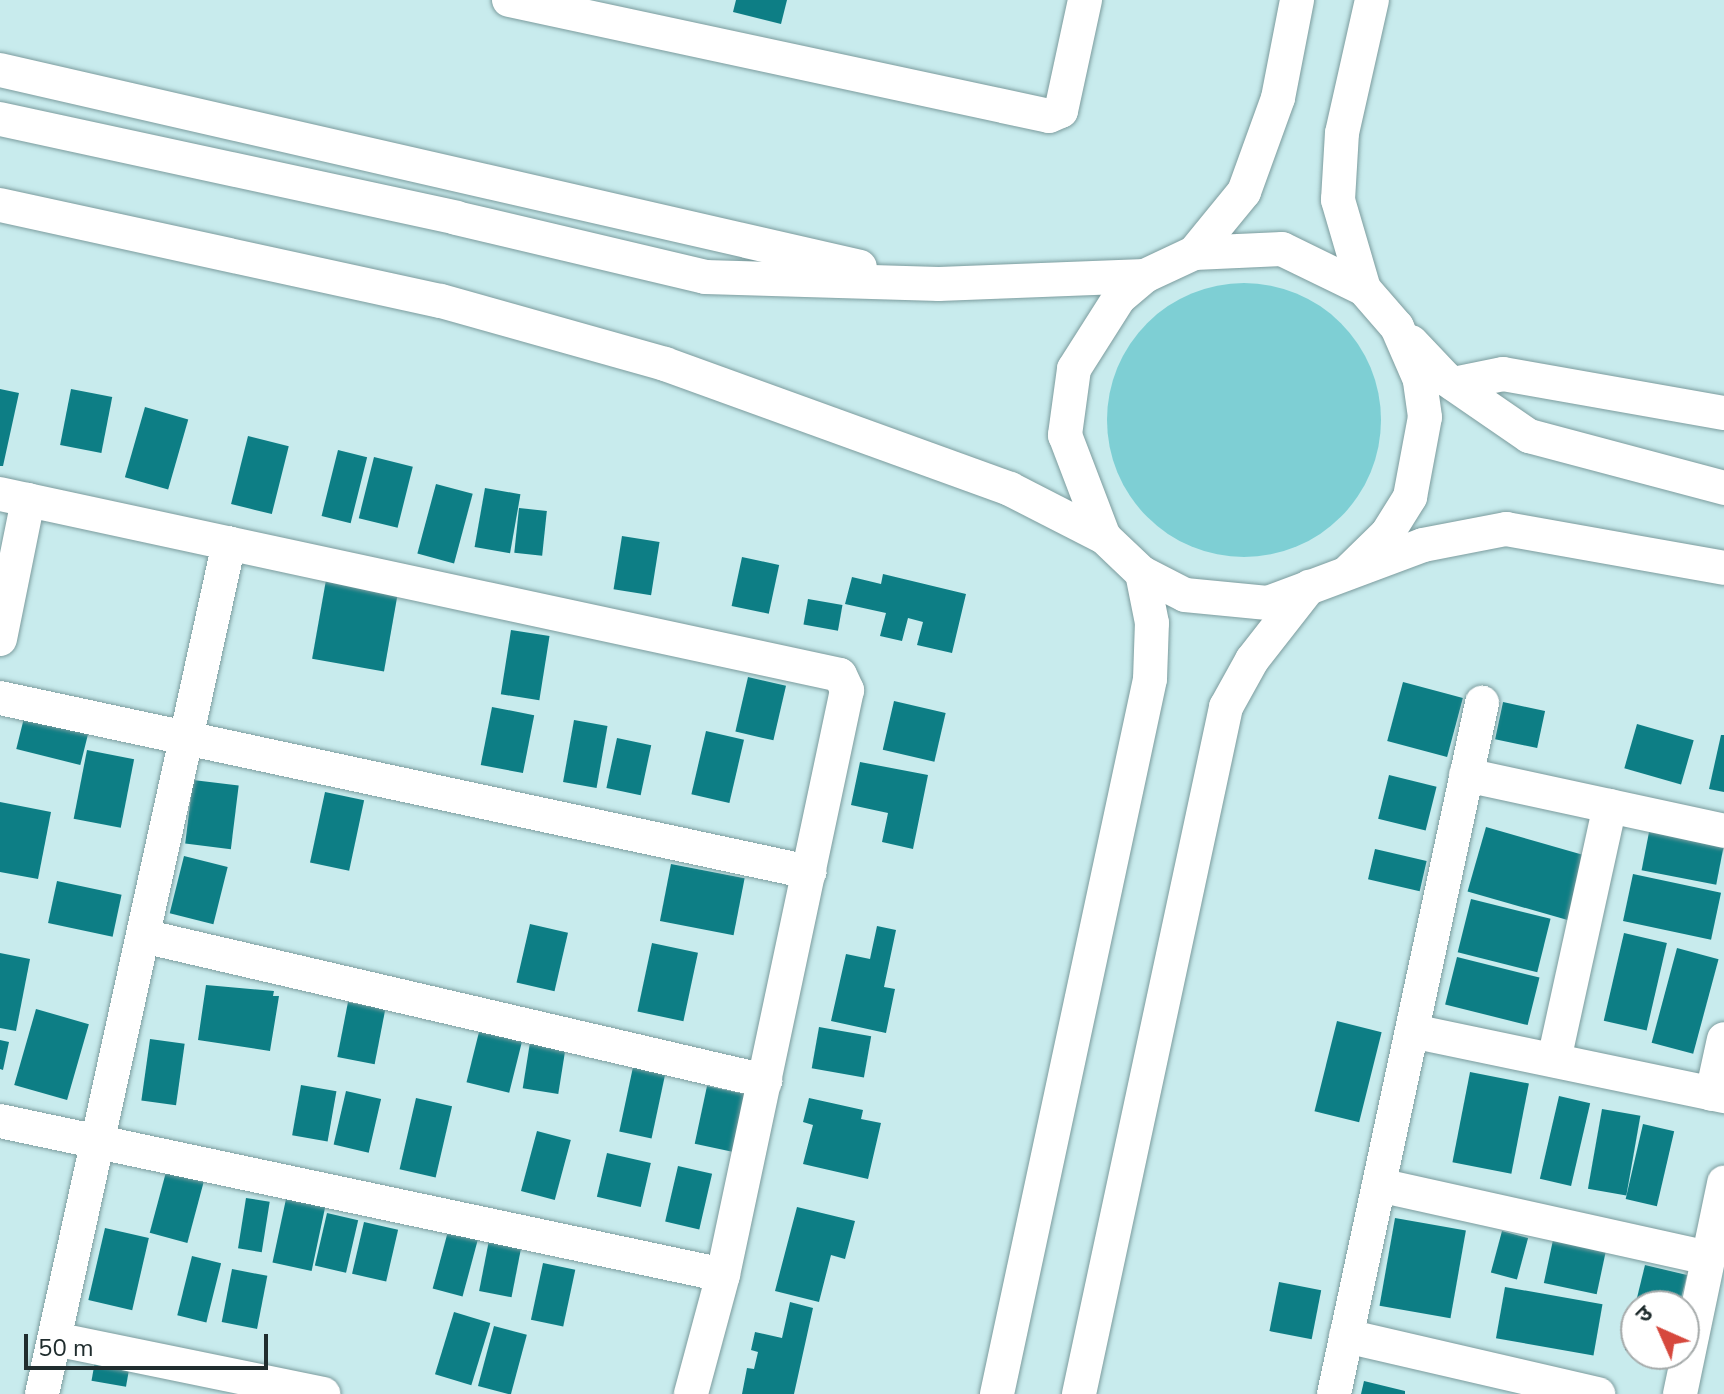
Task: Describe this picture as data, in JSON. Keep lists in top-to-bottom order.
{
  "scale_bar": "50 m",
  "north": "top left"
}
